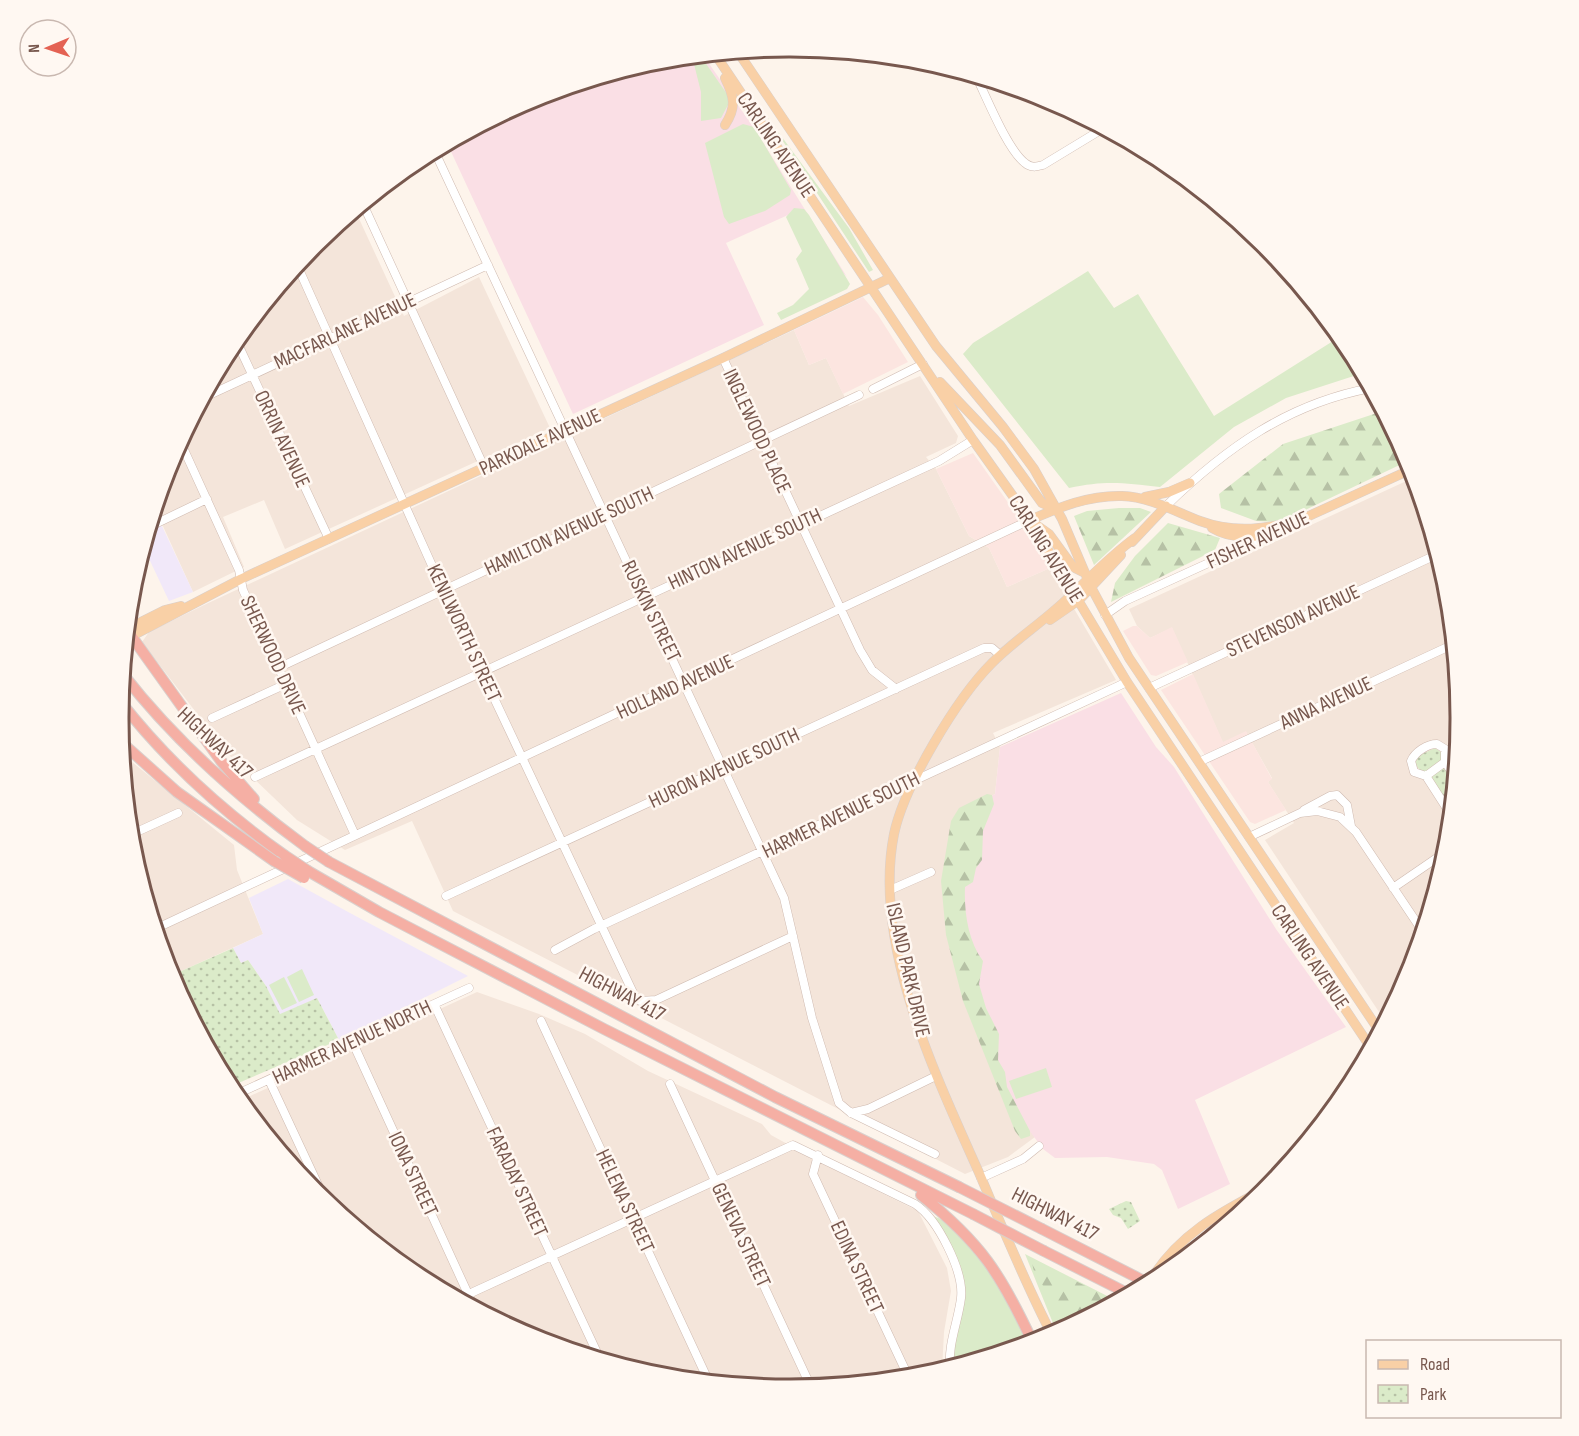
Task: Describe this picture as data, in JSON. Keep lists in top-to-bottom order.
{
  "streets": {
    "highway": ["HIGHWAY 417"],
    "main road": [
      "CARLING AVENUE",
      "PARKDALE AVENUE",
      "FISHER AVENUE",
      "HOLLAND AVENUE",
      "ISLAND PARK DRIVE"
    ],
    "street": [
      "MACFARLANE AVENUE",
      "INGLEWOOD PLACE",
      "ORRIN AVENUE",
      "HAMILTON AVENUE SOUTH",
      "HINTON AVENUE SOUTH",
      "RUSKIN STREET",
      "STEVENSON AVENUE",
      "KENILWORTH STREET",
      "SHERWOOD DRIVE",
      "ANNA AVENUE",
      "HURON AVENUE SOUTH",
      "HARMER AVENUE SOUTH",
      "HARMER AVENUE NORTH",
      "IONA STREET",
      "FARADAY STREET",
      "HELENA STREET",
      "GENEVA STREET",
      "EDINA STREET"
    ]
  },
  "crossings": [
    ["CARLING AVENUE", "PARKDALE AVENUE"],
    ["CARLING AVENUE", "FISHER AVENUE"],
    ["CARLING AVENUE", "HINTON AVENUE SOUTH"],
    ["CARLING AVENUE", "STEVENSON AVENUE"],
    ["CARLING AVENUE", "HOLLAND AVENUE"],
    ["CARLING AVENUE", "ANNA AVENUE"],
    ["CARLING AVENUE", "HARMER AVENUE SOUTH"],
    ["CARLING AVENUE", "ISLAND PARK DRIVE"],
    ["MACFARLANE AVENUE", "ORRIN AVENUE"],
    ["MACFARLANE AVENUE", "RUSKIN STREET"],
    ["MACFARLANE AVENUE", "KENILWORTH STREET"],
    ["INGLEWOOD PLACE", "PARKDALE AVENUE"],
    ["INGLEWOOD PLACE", "HAMILTON AVENUE SOUTH"],
    ["INGLEWOOD PLACE", "HINTON AVENUE SOUTH"],
    ["INGLEWOOD PLACE", "HOLLAND AVENUE"],
    ["INGLEWOOD PLACE", "HURON AVENUE SOUTH"],
    ["ORRIN AVENUE", "PARKDALE AVENUE"],
    ["PARKDALE AVENUE", "RUSKIN STREET"],
    ["PARKDALE AVENUE", "KENILWORTH STREET"],
    ["PARKDALE AVENUE", "SHERWOOD DRIVE"],
    ["HAMILTON AVENUE SOUTH", "RUSKIN STREET"],
    ["HAMILTON AVENUE SOUTH", "KENILWORTH STREET"],
    ["HAMILTON AVENUE SOUTH", "SHERWOOD DRIVE"],
    ["FISHER AVENUE", "HOLLAND AVENUE"],
    ["HINTON AVENUE SOUTH", "RUSKIN STREET"],
    ["HINTON AVENUE SOUTH", "KENILWORTH STREET"],
    ["HINTON AVENUE SOUTH", "SHERWOOD DRIVE"],
    ["RUSKIN STREET", "KENILWORTH STREET"],
    ["RUSKIN STREET", "HOLLAND AVENUE"],
    ["RUSKIN STREET", "HURON AVENUE SOUTH"],
    ["RUSKIN STREET", "HARMER AVENUE SOUTH"],
    ["KENILWORTH STREET", "HOLLAND AVENUE"],
    ["KENILWORTH STREET", "HURON AVENUE SOUTH"],
    ["KENILWORTH STREET", "HARMER AVENUE SOUTH"],
    ["SHERWOOD DRIVE", "HOLLAND AVENUE"],
    ["HOLLAND AVENUE", "ISLAND PARK DRIVE"],
    ["HURON AVENUE SOUTH", "ISLAND PARK DRIVE"],
    ["HARMER AVENUE SOUTH", "ISLAND PARK DRIVE"],
    ["HARMER AVENUE NORTH", "IONA STREET"],
    ["HARMER AVENUE NORTH", "FARADAY STREET"]
  ],
  "legend": ["Road", "Park"],
  "north": "left"
}
